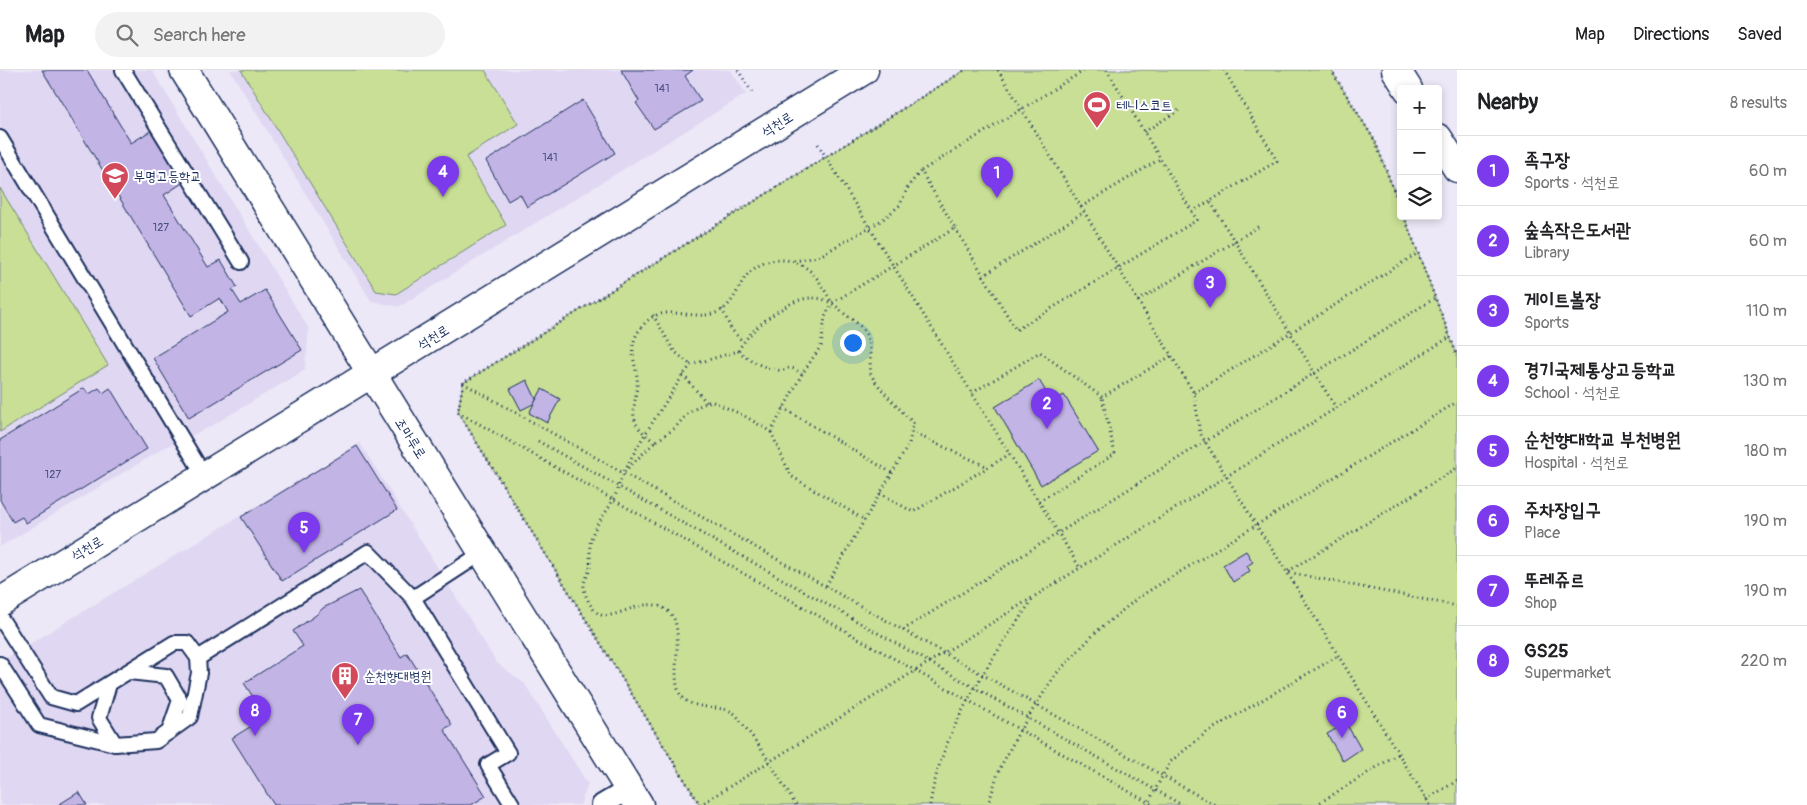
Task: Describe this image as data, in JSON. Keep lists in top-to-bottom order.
{
  "streets": {
    "street": ["석천로", "조마루로"]
  },
  "crossings": [
    ["석천로", "조마루로"]
  ],
  "places": {
    "sports": ["테니스코트"],
    "school or university": ["부명고등학교"],
    "building": ["순천향대병원"]
  },
  "house_numbers": [
    "141",
    "141",
    "127",
    "127"
  ],
  "page": {
    "header": "Map",
    "search": "Search here",
    "nav": ["Map", "Directions", "Saved"],
    "heading": ["Nearby", "8 results"],
    "map_buttons": ["+", "−"],
    "list": [
      {
        "mark": "1",
        "name": "족구장",
        "note": "Sports · 석천로",
        "value": "60 m"
      },
      {
        "mark": "2",
        "name": "숲속작은도서관",
        "note": "Library",
        "value": "60 m"
      },
      {
        "mark": "3",
        "name": "게이트볼장",
        "note": "Sports",
        "value": "110 m"
      },
      {
        "mark": "4",
        "name": "경기국제통상고등학교",
        "note": "School · 석천로",
        "value": "130 m"
      },
      {
        "mark": "5",
        "name": "순천향대학교 부천병원",
        "note": "Hospital · 석천로",
        "value": "180 m"
      },
      {
        "mark": "6",
        "name": "주차장입구",
        "note": "Place",
        "value": "190 m"
      },
      {
        "mark": "7",
        "name": "뚜레쥬르",
        "note": "Shop",
        "value": "190 m"
      },
      {
        "mark": "8",
        "name": "GS25",
        "note": "Supermarket",
        "value": "220 m"
      }
    ],
    "pins": [
      "4",
      "1",
      "3",
      "2",
      "5",
      "8",
      "6",
      "7"
    ]
  }
}
